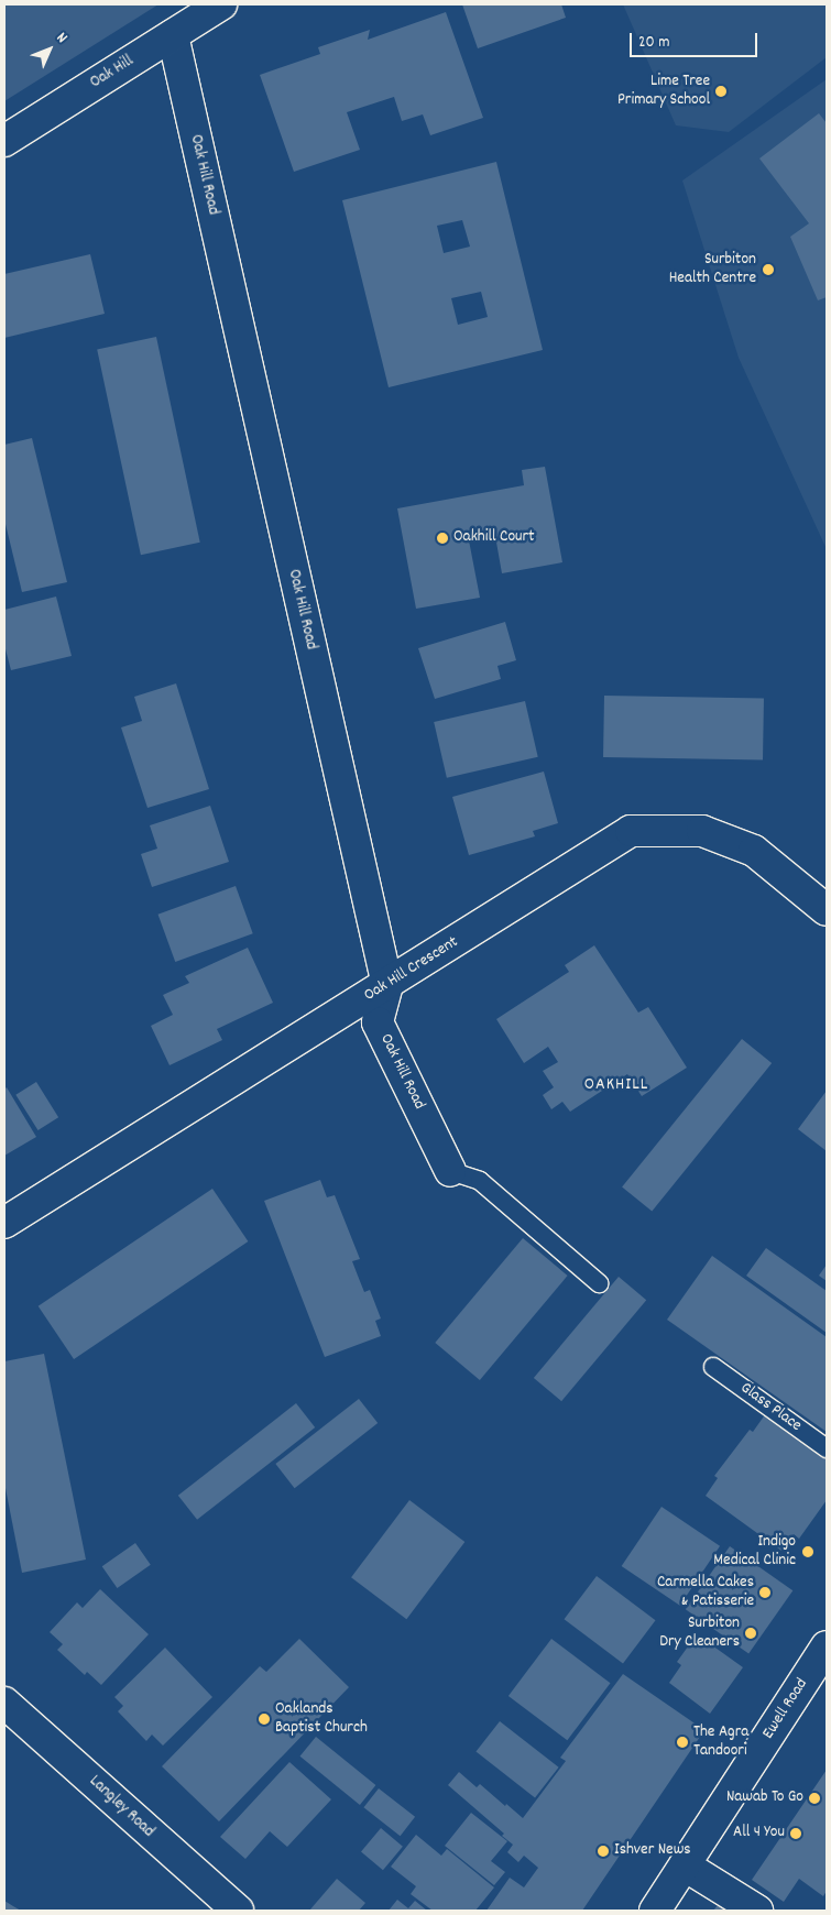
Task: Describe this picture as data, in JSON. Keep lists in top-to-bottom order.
{
  "streets": {
    "street": [
      "Oak Hill",
      "Oak Hill Road",
      "Oak Hill Crescent",
      "Ewell Road",
      "Langley Road"
    ],
    "lane": ["Glass Place"]
  },
  "crossings": [
    ["Oak Hill", "Oak Hill Road"],
    ["Oak Hill Road", "Oak Hill Crescent"]
  ],
  "districts": ["OAKHILL"],
  "places": [
    "Lime Tree Primary School",
    "Surbiton Health Centre",
    "Oakhill Court",
    "Indigo Medical Clinic",
    "Carmella Cakes & Patisserie",
    "Surbiton Dry Cleaners",
    "Oaklands Baptist Church",
    "The Agra Tandoori",
    "Nawab To Go",
    "All 4 You",
    "Ishver News"
  ],
  "scale_bar": "20 m",
  "north": "top right"
}
